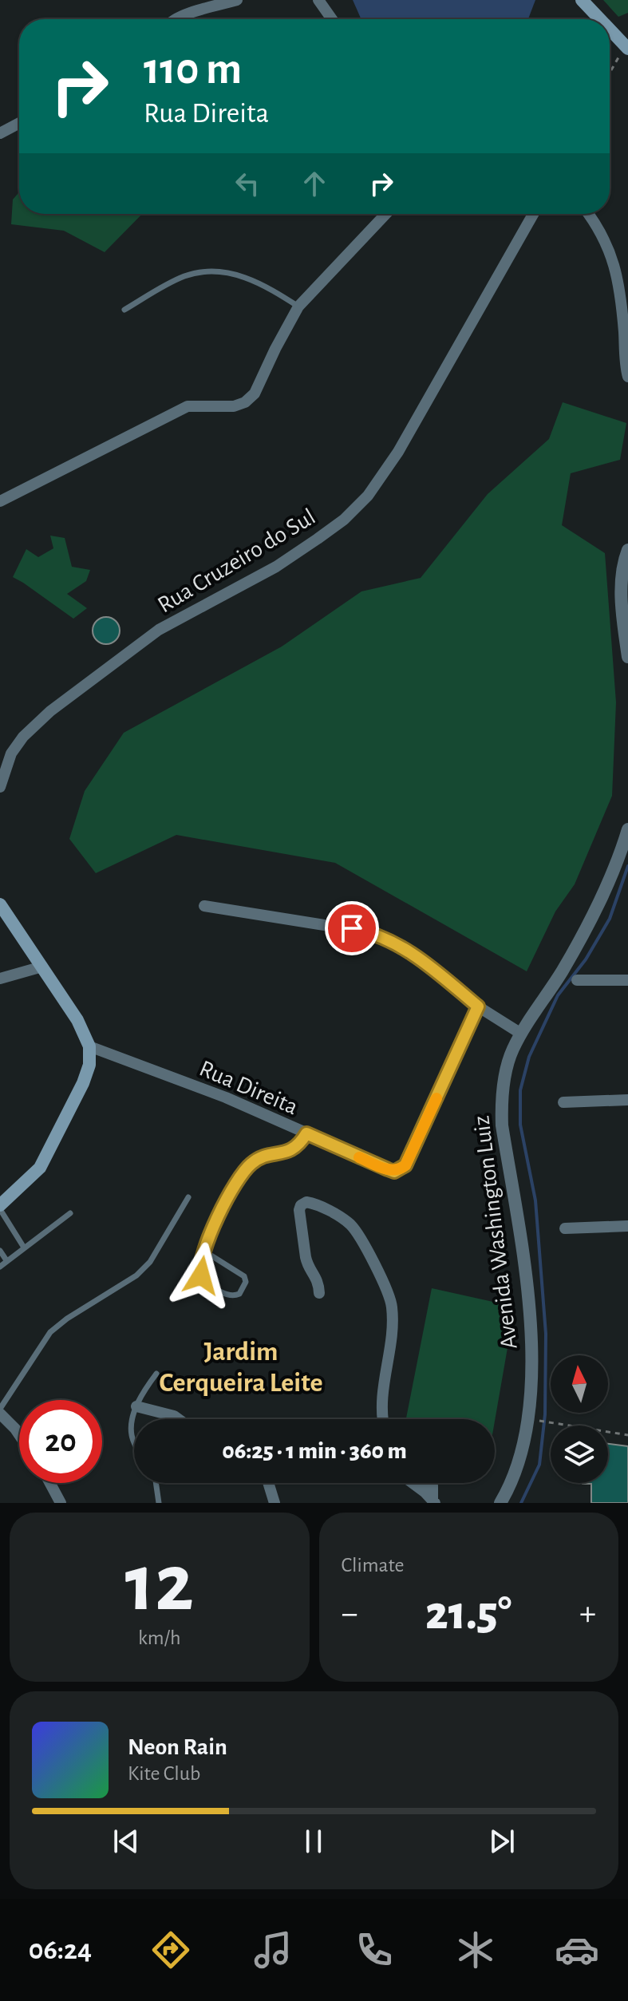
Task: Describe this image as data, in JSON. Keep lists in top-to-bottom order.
{
  "streets": {
    "street": ["Rua Cruzeiro do Sul", "Rua Direita", "Avenida Washington Luiz"]
  },
  "districts": ["Jardim Cerqueira Leite"],
  "north": "top",
  "page": {
    "turn": ["110 m", "Rua Direita"],
    "limit": "20",
    "trip": "06:25 · 1 min · 360 m",
    "tile": [
      ["12", "km/h"],
      "Climate"
    ],
    "heat": ["−", "21.5°", "+"],
    "song": ["Neon Rain", "Kite Club"],
    "tabs": "06:24"
  }
}
